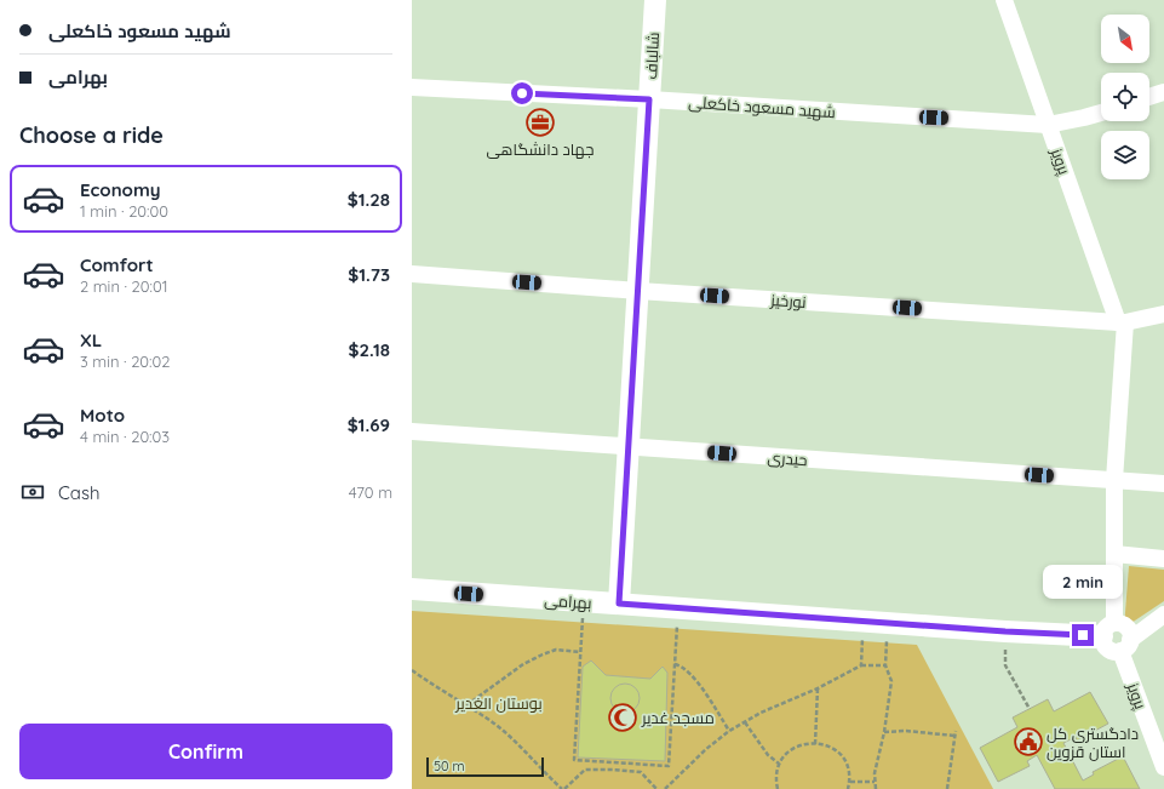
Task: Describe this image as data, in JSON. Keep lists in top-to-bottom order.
{
  "streets": {
    "street": [
      "شالباف",
      "شهید مسعود خاکعلی",
      "پرویز",
      "نورخیز",
      "حیدری",
      "بهرامی"
    ]
  },
  "crossings": [
    ["شالباف", "شهید مسعود خاکعلی"],
    ["شالباف", "نورخیز"],
    ["شالباف", "حیدری"],
    ["شالباف", "بهرامی"],
    ["شهید مسعود خاکعلی", "پرویز"],
    ["پرویز", "نورخیز"],
    ["پرویز", "حیدری"],
    ["پرویز", "بهرامی"]
  ],
  "parks": ["بوستان الغدیر"],
  "places": {
    "office": ["جهاد دانشگاهی"],
    "mosque": ["مسجد غدیر"],
    "public building": ["دادگستری کل استان قزوین"]
  },
  "scale_bar": "50 m",
  "north": "bottom right",
  "page": {
    "banner": ["شهید مسعود خاکعلی", "بهرامی"],
    "heading": "Choose a ride",
    "list": [
      {
        "name": "Economy",
        "note": "1 min · 20:00",
        "value": "$1.28"
      },
      {
        "name": "Comfort",
        "note": "2 min · 20:01",
        "value": "$1.73"
      },
      {
        "name": "XL",
        "note": "3 min · 20:02",
        "value": "$2.18"
      },
      {
        "name": "Moto",
        "note": "4 min · 20:03",
        "value": "$1.69"
      }
    ],
    "pay": ["Cash", "470 m"],
    "bubble": "2 min",
    "buttons": "Confirm",
    "scale": "50 m"
  }
}
